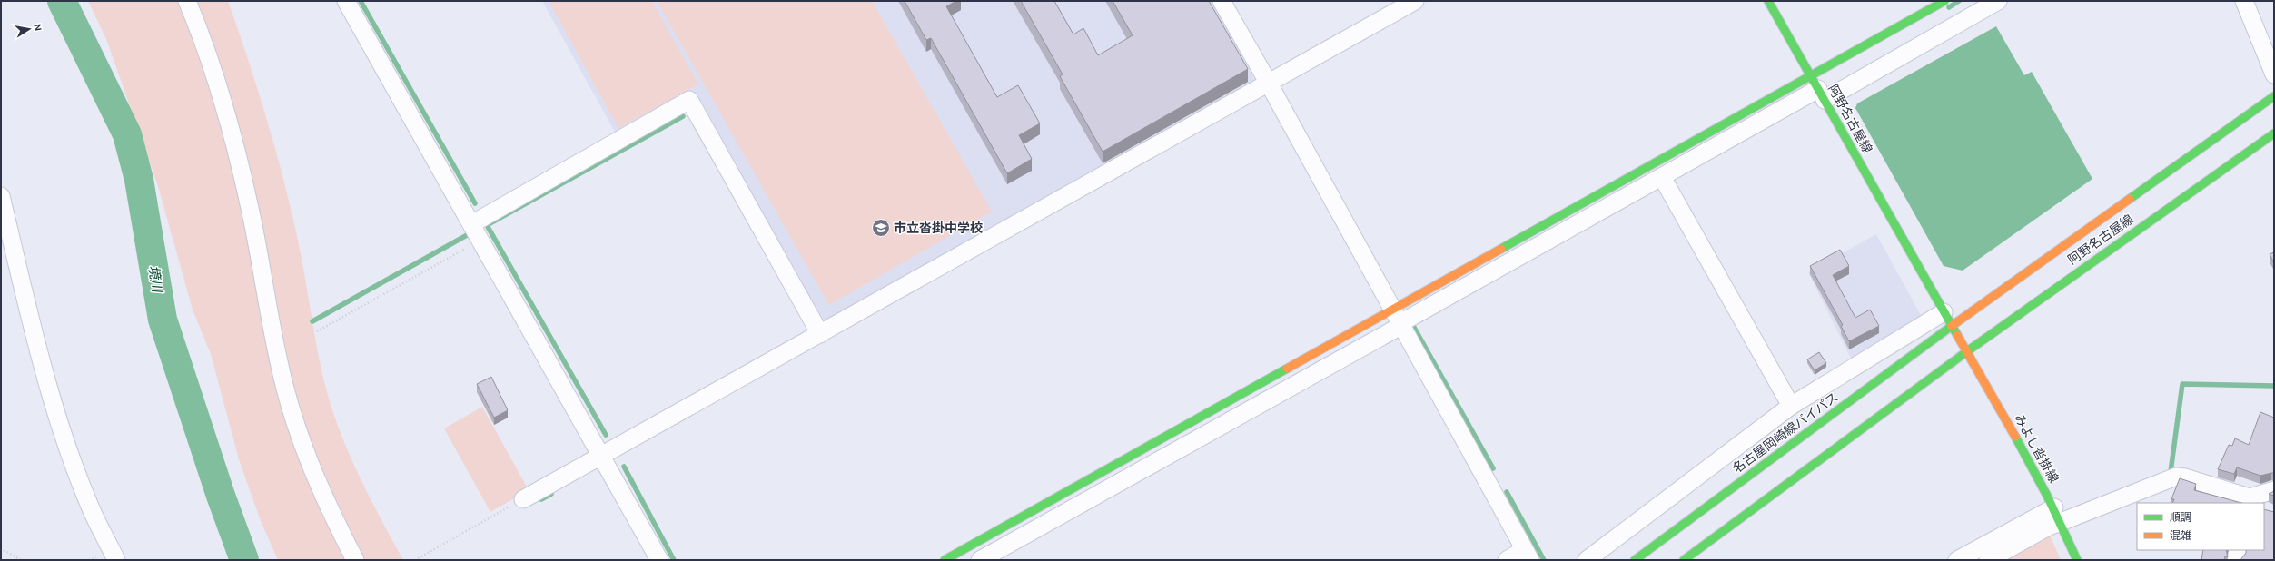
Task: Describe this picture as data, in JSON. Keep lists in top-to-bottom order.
{
  "streets": {
    "main road": ["阿野名古屋線", "名古屋岡崎線バイパス", "みよし沓掛線"]
  },
  "crossings": [
    ["阿野名古屋線", "名古屋岡崎線バイパス"],
    ["阿野名古屋線", "みよし沓掛線"]
  ],
  "water": ["境川"],
  "places": {
    "school or university": ["市立沓掛中学校"]
  },
  "legend": ["順調", "混雑"],
  "north": "right"
}
